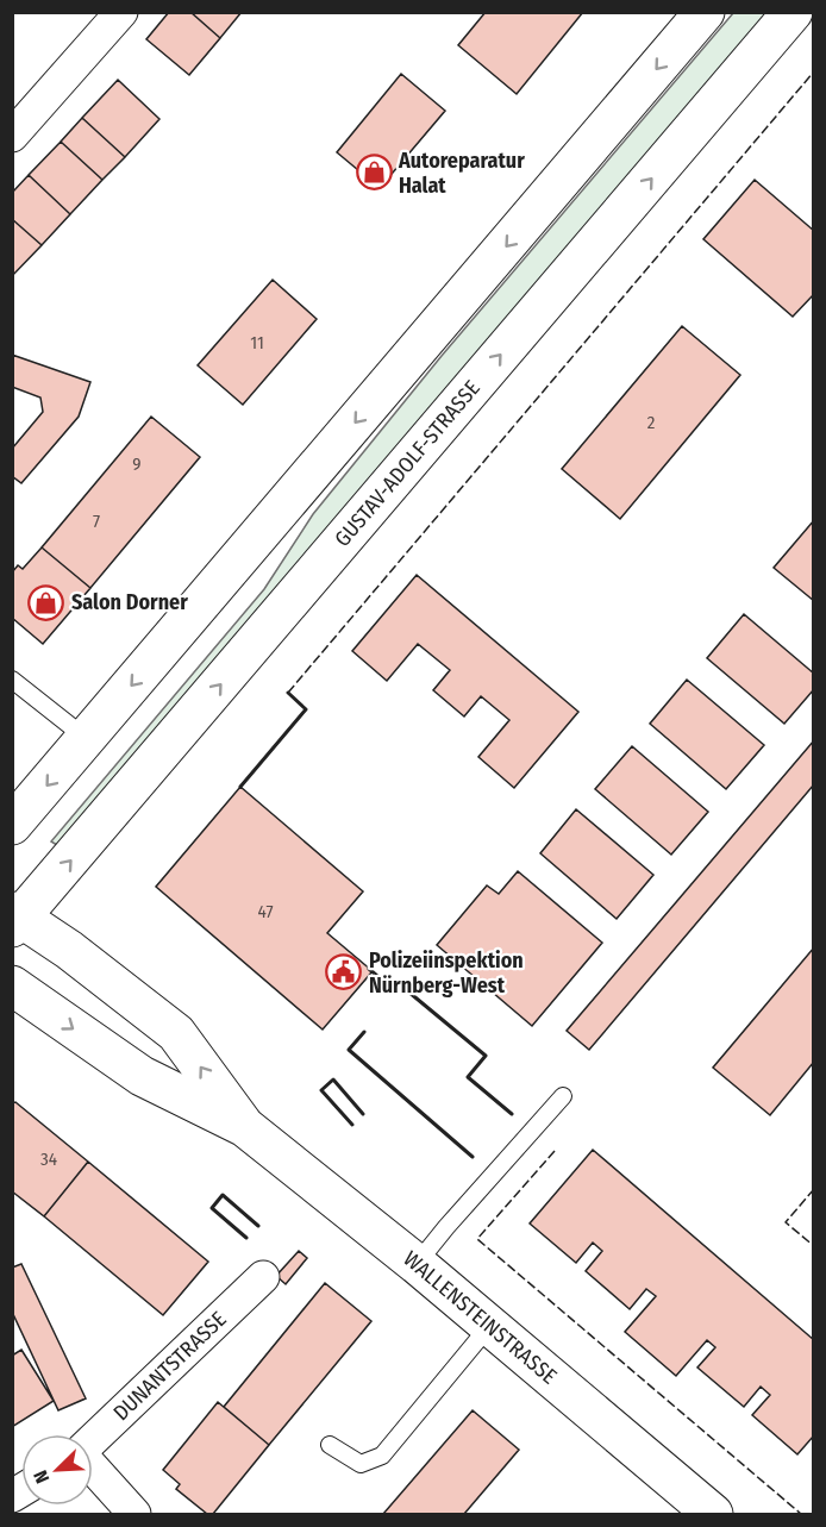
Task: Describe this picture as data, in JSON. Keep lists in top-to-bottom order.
{
  "streets": {
    "main road": ["GUSTAV-ADOLF-STRASSE", "WALLENSTEINSTRASSE"],
    "street": ["DUNANTSTRASSE"]
  },
  "crossings": [
    ["GUSTAV-ADOLF-STRASSE", "WALLENSTEINSTRASSE"]
  ],
  "places": {
    "shop": ["Autoreparatur Halat", "Salon Dorner"],
    "public building": ["Polizeiinspektion Nürnberg-West"]
  },
  "house_numbers": [
    "11",
    "2",
    "9",
    "7",
    "47",
    "34"
  ],
  "north": "bottom left"
}
